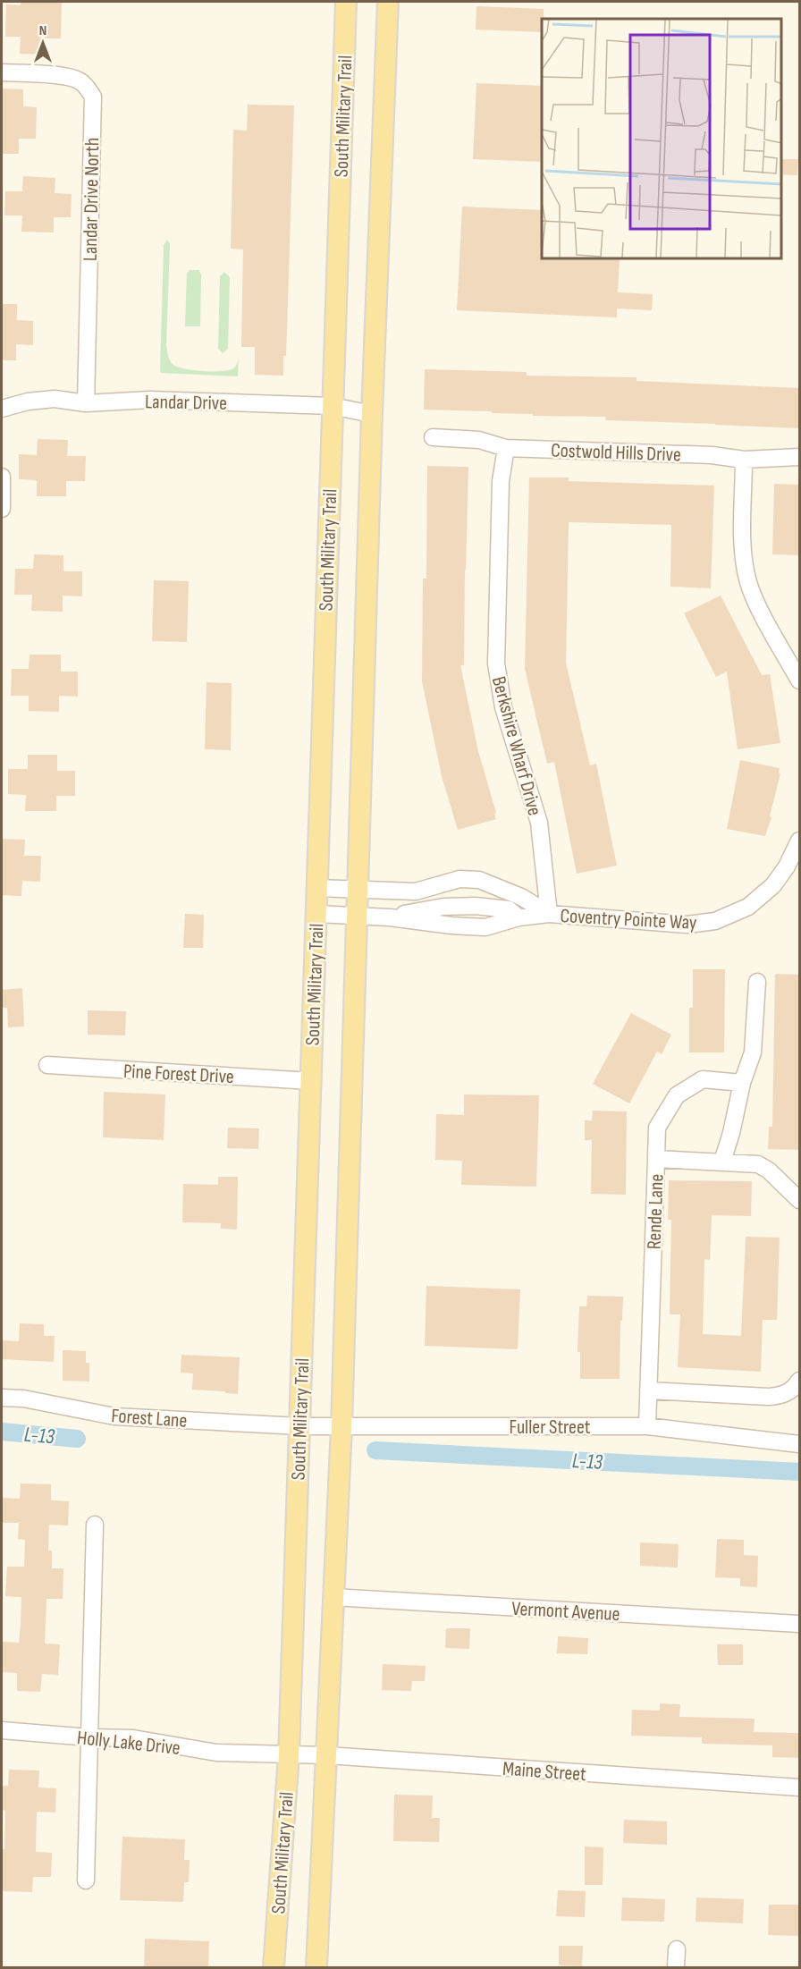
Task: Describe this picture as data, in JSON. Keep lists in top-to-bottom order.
{
  "streets": {
    "main road": ["South Military Trail"],
    "street": [
      "Landar Drive North",
      "Landar Drive",
      "Costwold Hills Drive",
      "Berkshire Wharf Drive",
      "Coventry Pointe Way",
      "Pine Forest Drive",
      "Rende Lane",
      "Forest Lane",
      "Fuller Street",
      "Vermont Avenue",
      "Holly Lake Drive",
      "Maine Street"
    ]
  },
  "crossings": [
    ["South Military Trail", "Landar Drive"],
    ["South Military Trail", "Coventry Pointe Way"],
    ["South Military Trail", "Pine Forest Drive"],
    ["South Military Trail", "Forest Lane"],
    ["South Military Trail", "Fuller Street"],
    ["South Military Trail", "Vermont Avenue"],
    ["South Military Trail", "Holly Lake Drive"],
    ["South Military Trail", "Maine Street"],
    ["Landar Drive North", "Landar Drive"],
    ["Costwold Hills Drive", "Berkshire Wharf Drive"],
    ["Berkshire Wharf Drive", "Coventry Pointe Way"],
    ["Rende Lane", "Fuller Street"],
    ["Forest Lane", "Fuller Street"],
    ["Holly Lake Drive", "Maine Street"]
  ],
  "water": ["L-13"],
  "north": "top"
}
